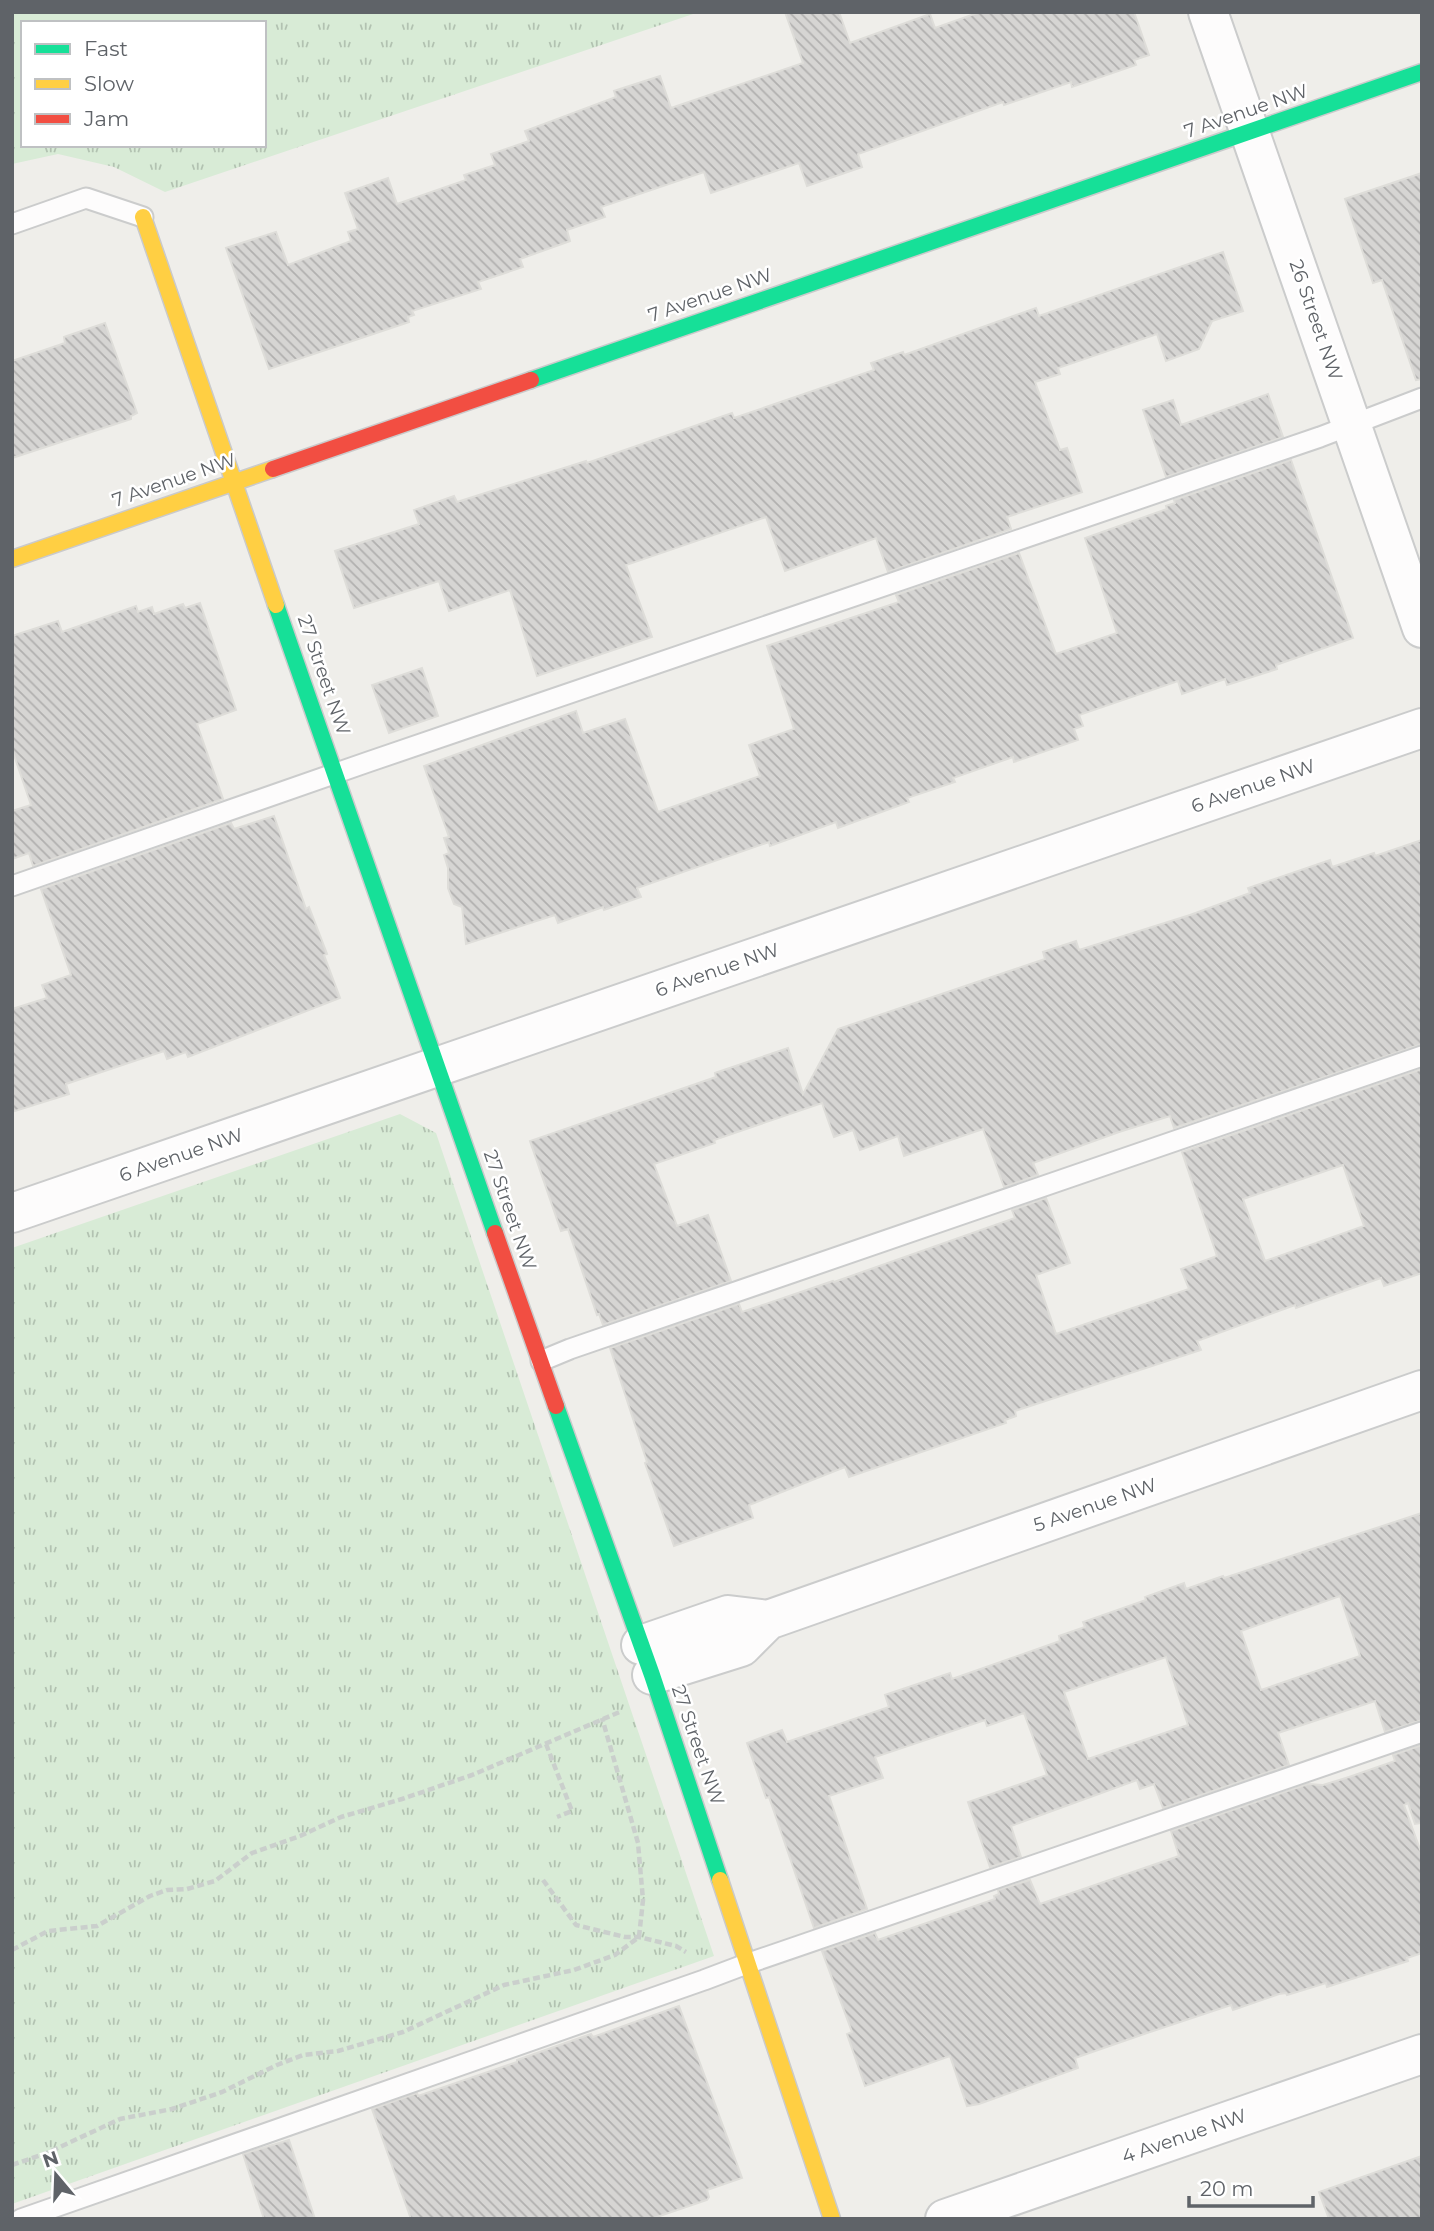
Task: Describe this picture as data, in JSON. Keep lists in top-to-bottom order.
{
  "streets": {
    "street": [
      "7 Avenue NW",
      "26 Street NW",
      "27 Street NW",
      "6 Avenue NW",
      "5 Avenue NW",
      "4 Avenue NW"
    ]
  },
  "crossings": [
    ["7 Avenue NW", "26 Street NW"],
    ["7 Avenue NW", "27 Street NW"],
    ["27 Street NW", "6 Avenue NW"],
    ["27 Street NW", "5 Avenue NW"]
  ],
  "legend": ["Fast", "Slow", "Jam"],
  "scale_bar": "20 m",
  "north": "top"
}
